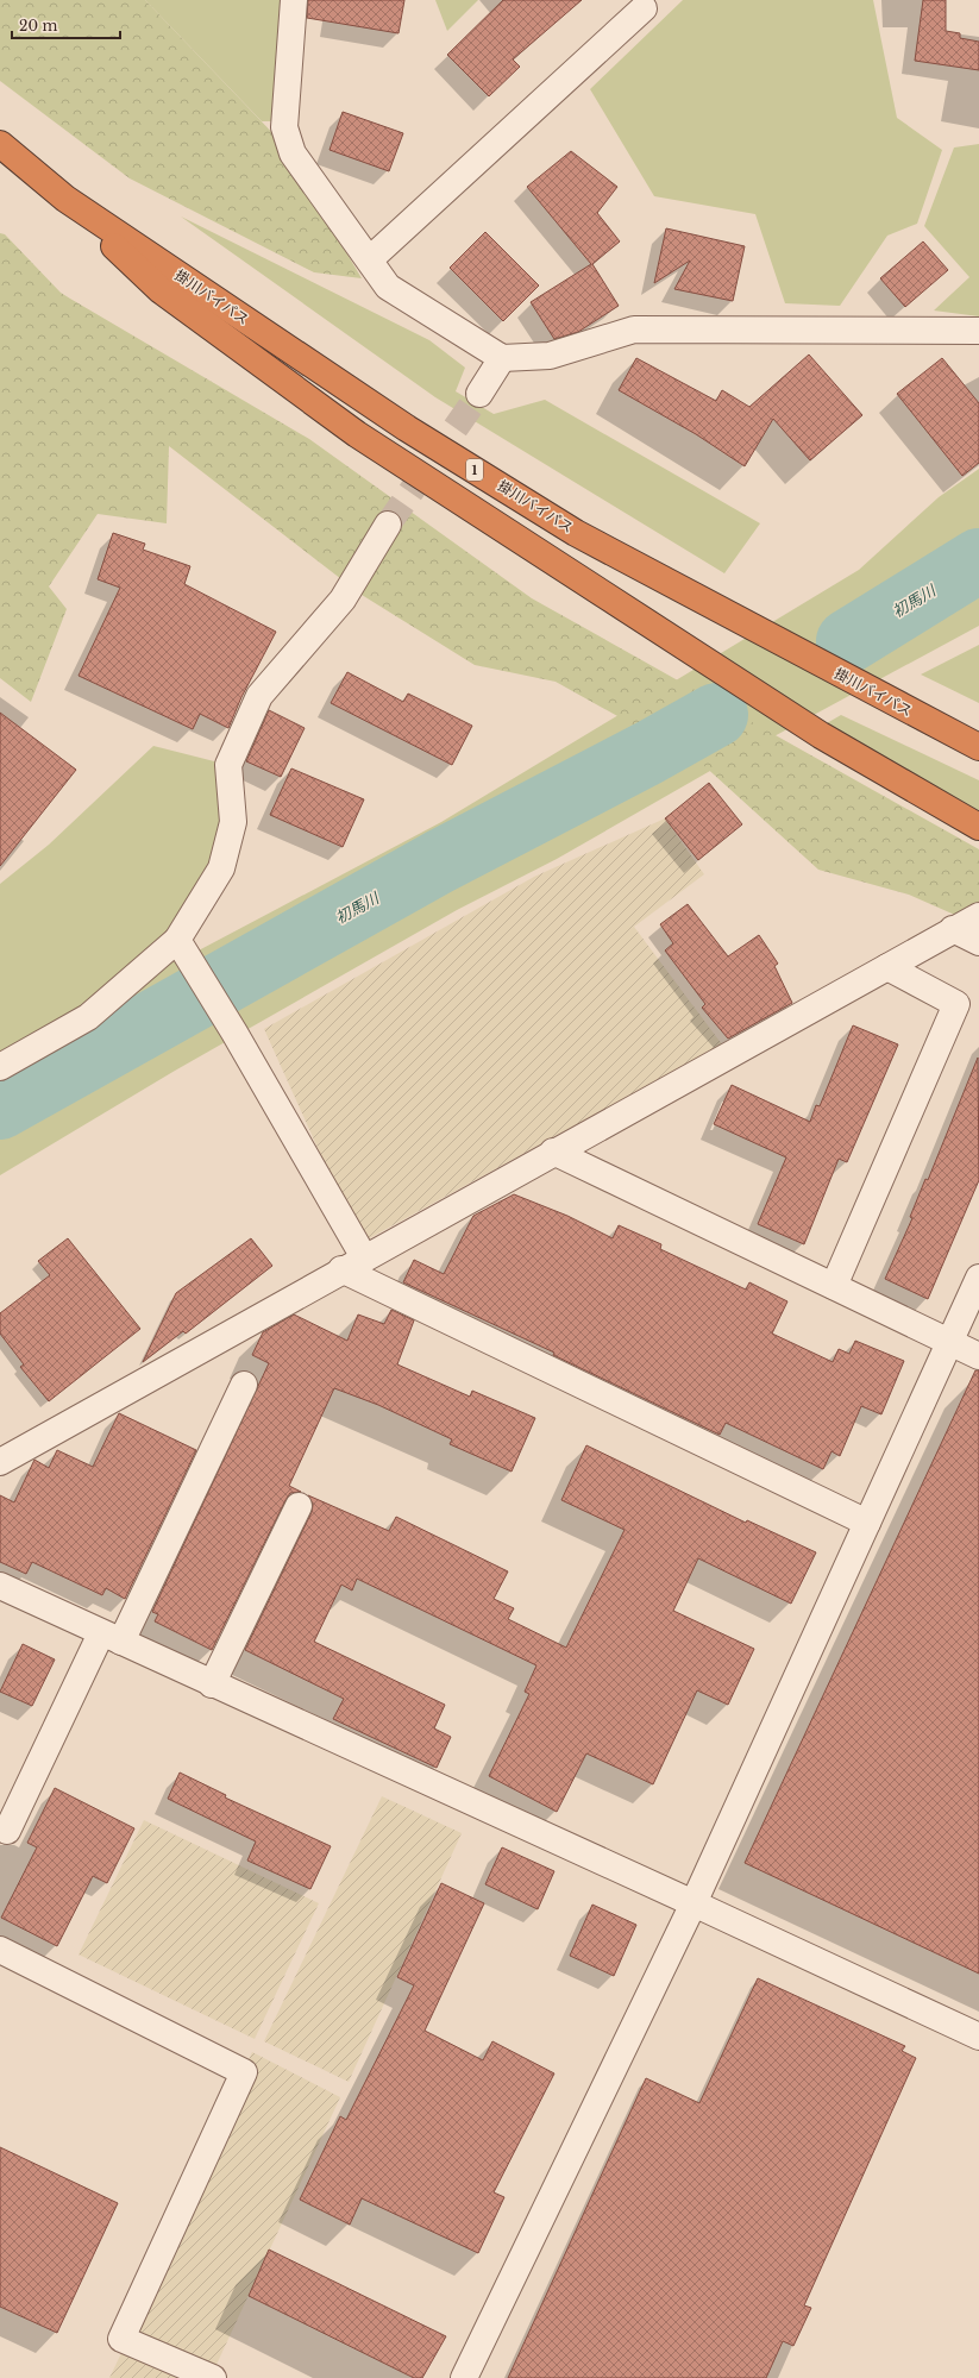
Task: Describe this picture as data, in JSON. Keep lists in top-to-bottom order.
{
  "streets": {
    "highway": ["掛川バイパス", "1"]
  },
  "water": ["初馬川"],
  "scale_bar": "20 m"
}
